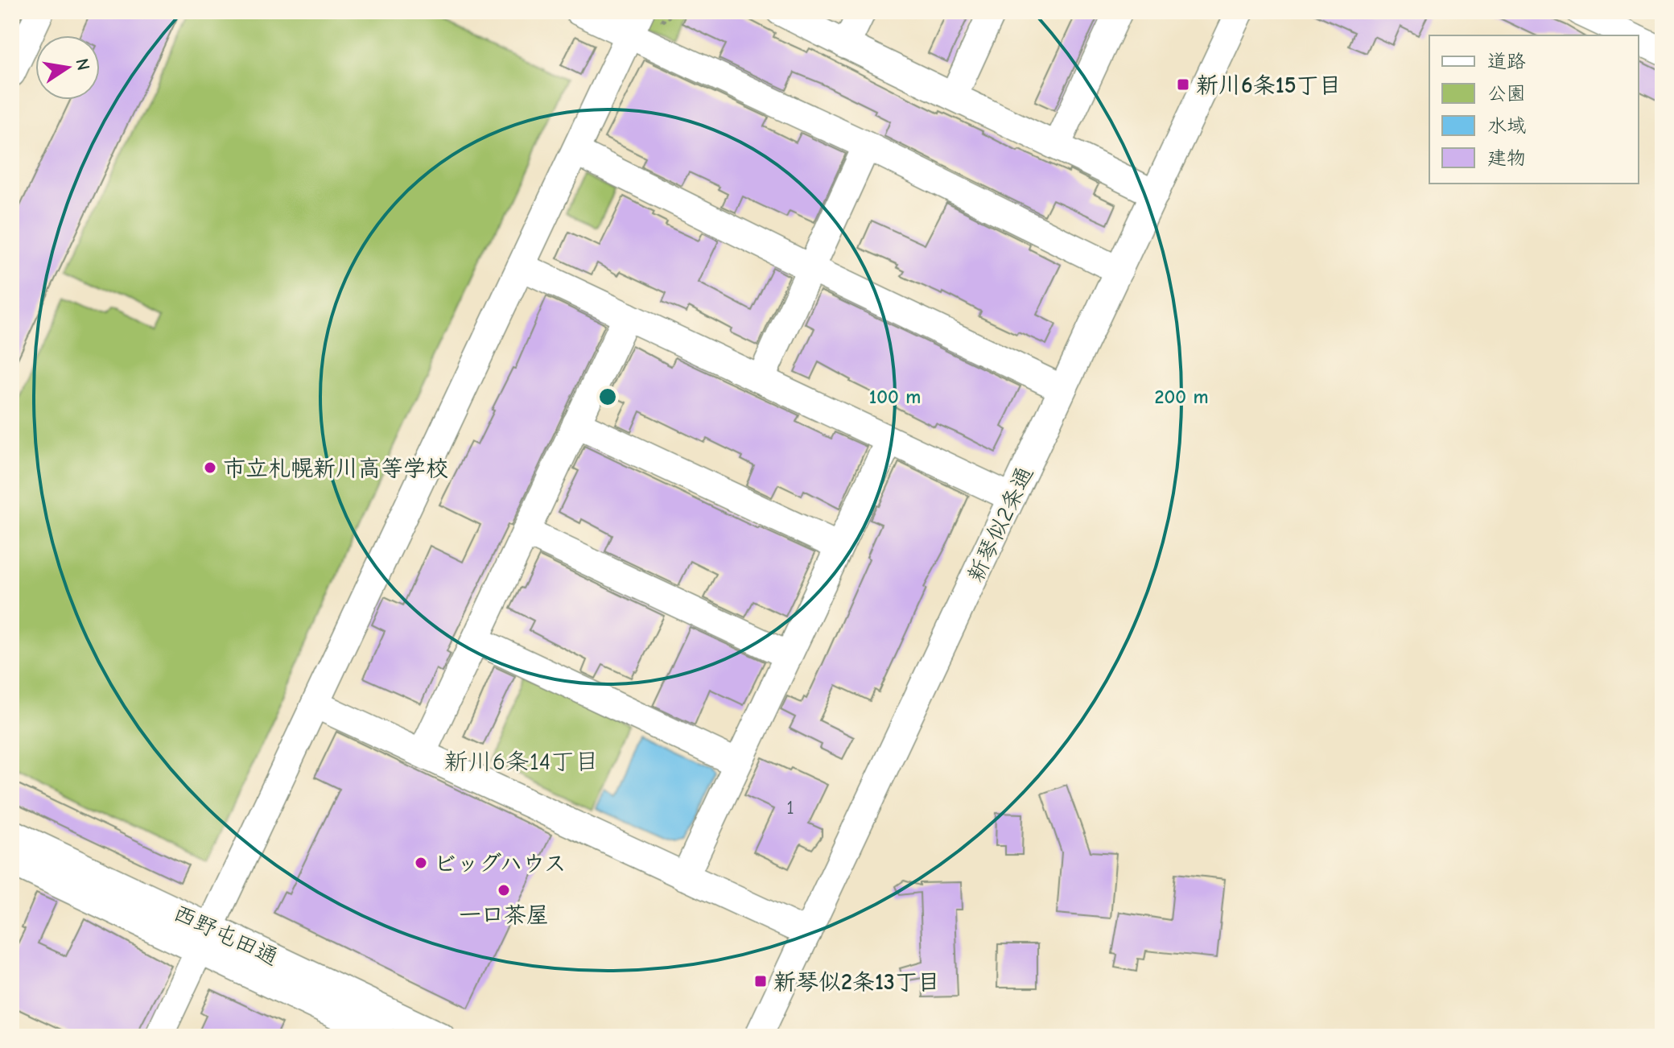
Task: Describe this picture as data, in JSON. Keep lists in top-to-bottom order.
{
  "streets": {
    "street": ["新琴似2条通", "西野屯田通"]
  },
  "districts": ["新川6条14丁目"],
  "places": {
    "transit": ["新川6条15丁目", "新琴似2条13丁目"],
    "other": ["市立札幌新川高等学校", "ビッグハウス", "一口茶屋"]
  },
  "house_numbers": ["1"],
  "legend": [
    "道路",
    "公園",
    "水域",
    "建物"
  ],
  "north": "right",
  "rings": ["100 m", "200 m"]
}
